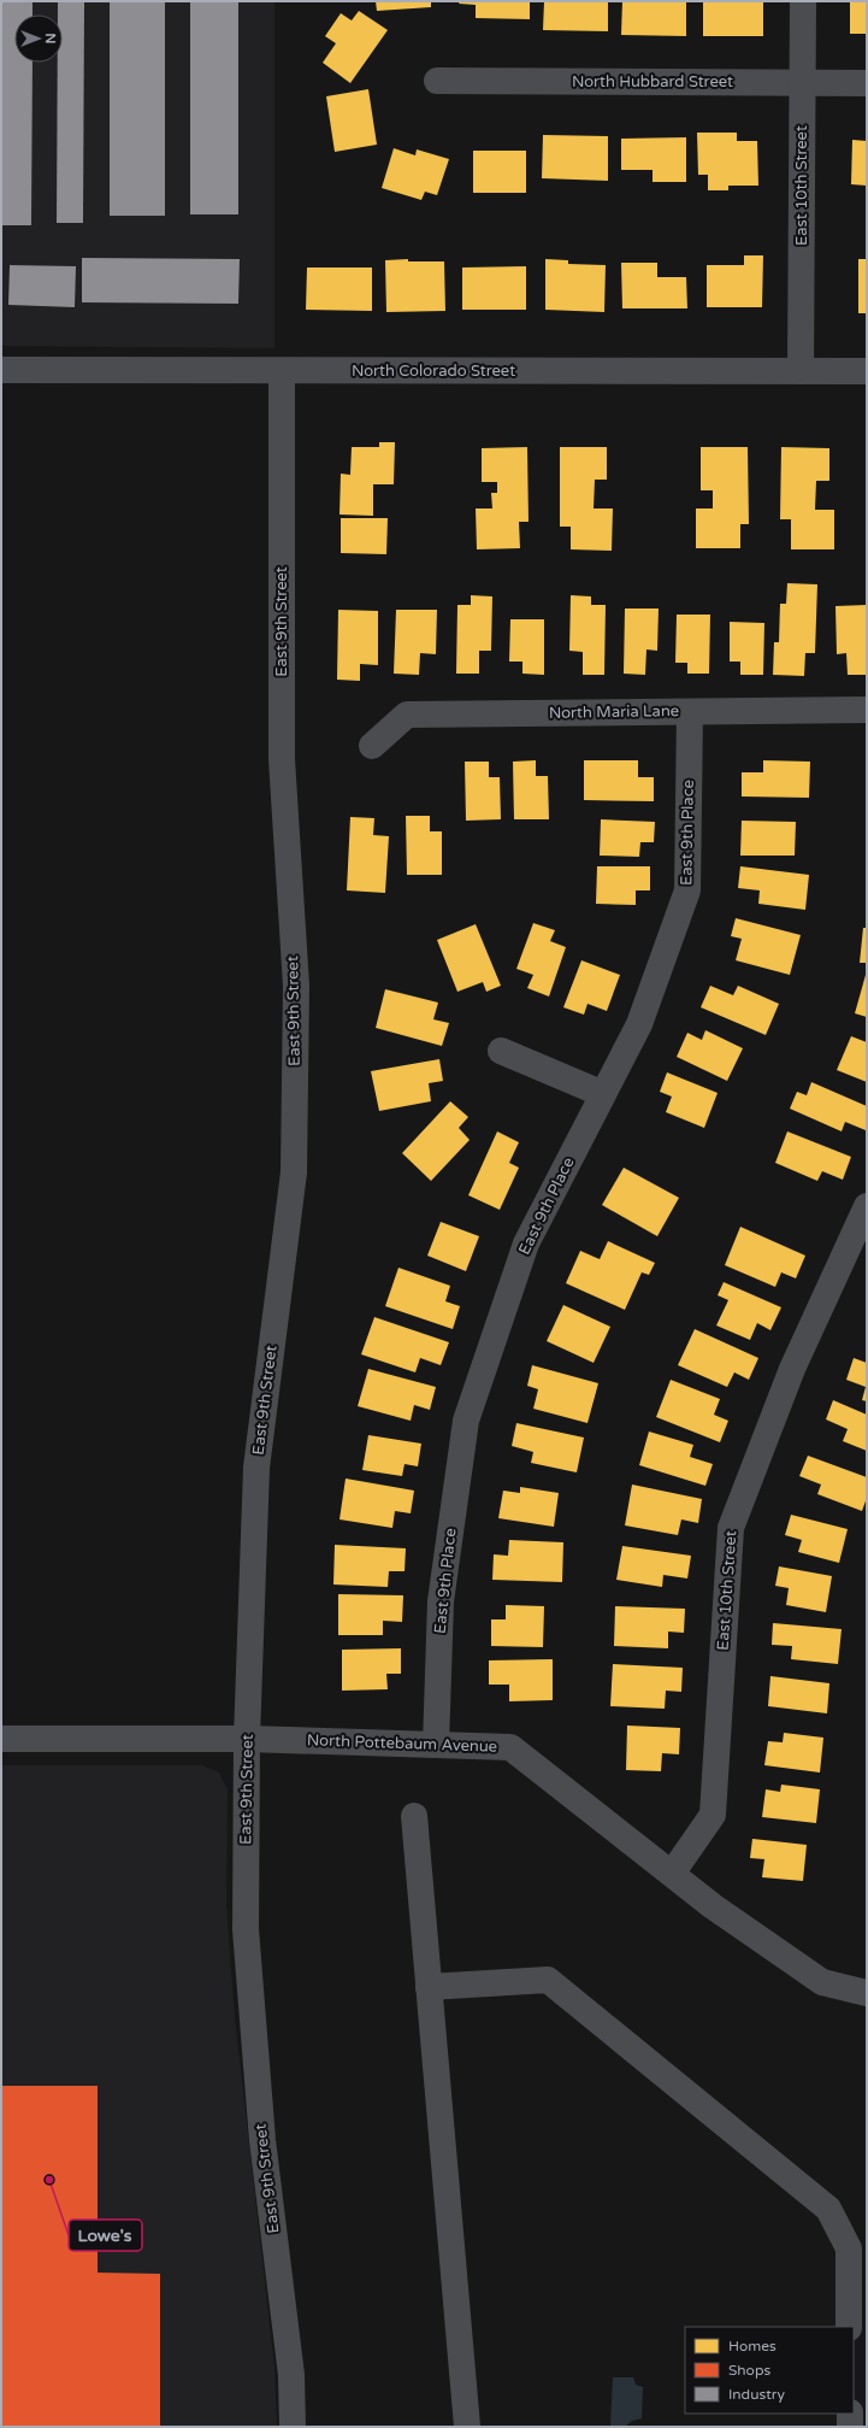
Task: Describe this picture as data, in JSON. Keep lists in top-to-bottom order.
{
  "streets": {
    "street": [
      "North Hubbard Street",
      "East 10th Street",
      "North Colorado Street",
      "East 9th Street",
      "North Maria Lane",
      "East 9th Place",
      "North Pottebaum Avenue"
    ]
  },
  "crossings": [
    ["North Hubbard Street", "East 10th Street"],
    ["East 10th Street", "North Colorado Street"],
    ["East 10th Street", "North Pottebaum Avenue"],
    ["North Colorado Street", "East 9th Street"],
    ["East 9th Street", "North Pottebaum Avenue"],
    ["North Maria Lane", "East 9th Place"],
    ["East 9th Place", "North Pottebaum Avenue"]
  ],
  "places": ["Lowe's"],
  "legend": ["Homes", "Shops", "Industry"],
  "north": "right"
}
